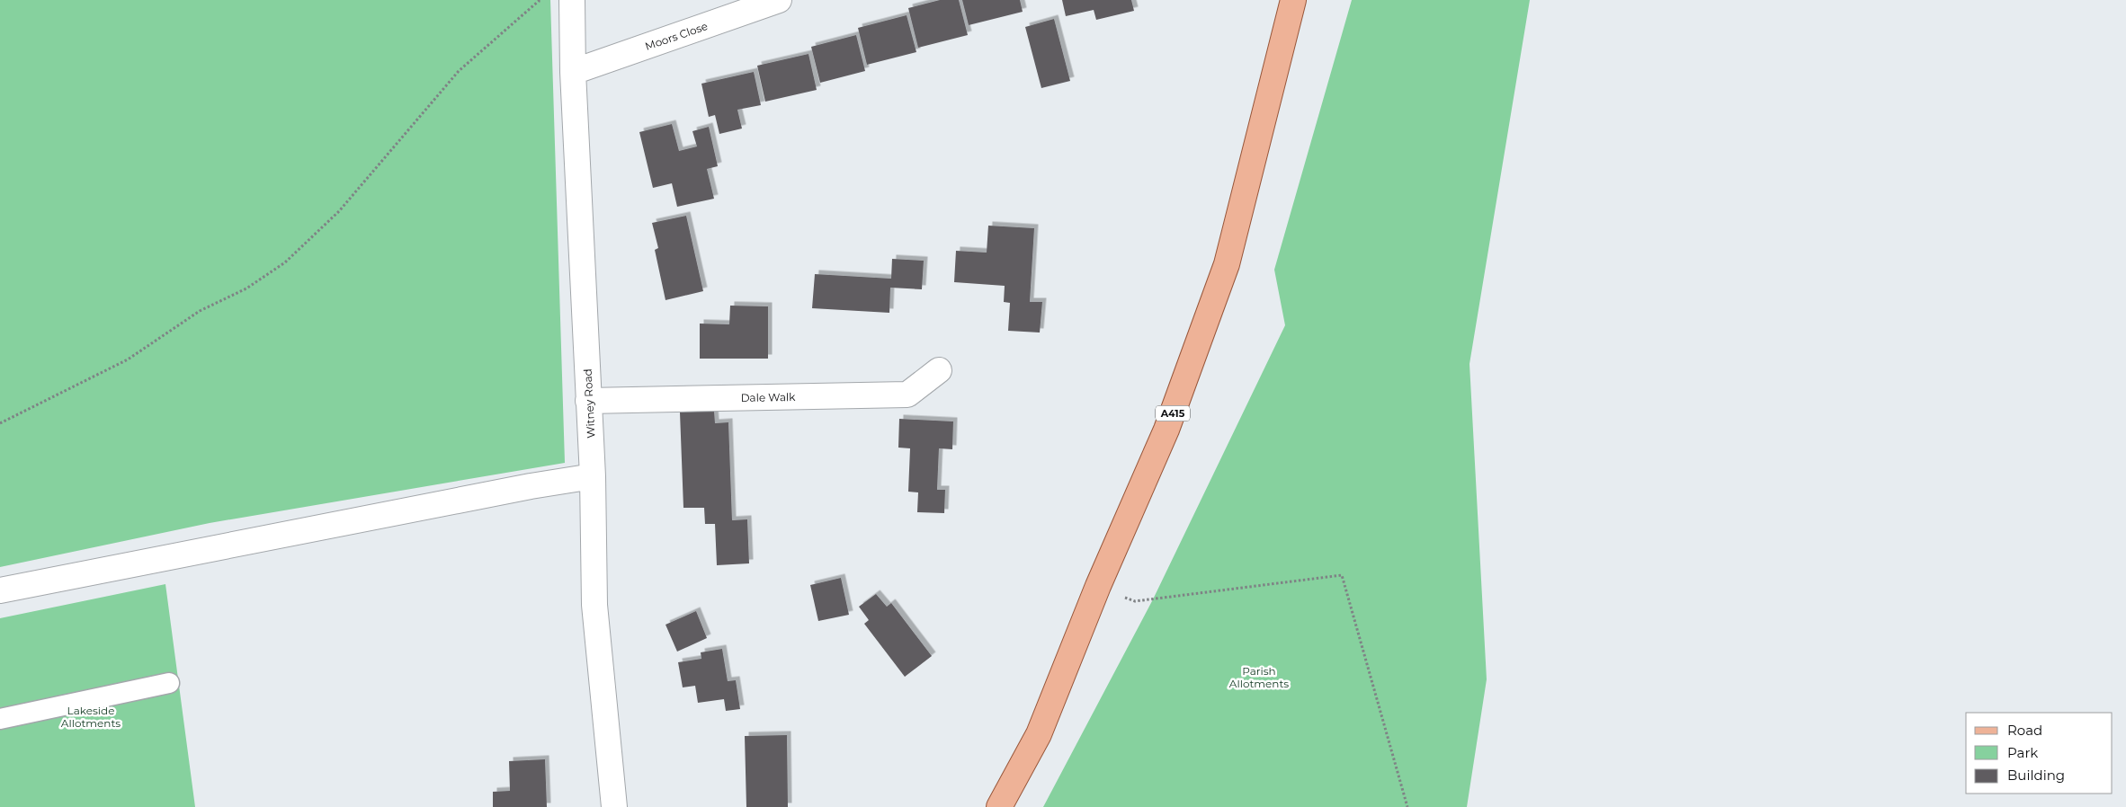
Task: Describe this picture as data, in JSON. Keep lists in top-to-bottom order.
{
  "streets": {
    "main road": ["A415"],
    "street": ["Moors Close", "Dale Walk", "Witney Road"]
  },
  "crossings": [
    ["Moors Close", "Witney Road"],
    ["Dale Walk", "Witney Road"]
  ],
  "parks": ["Parish Allotments", "Lakeside Allotments"],
  "legend": ["Road", "Park", "Building"]
}
